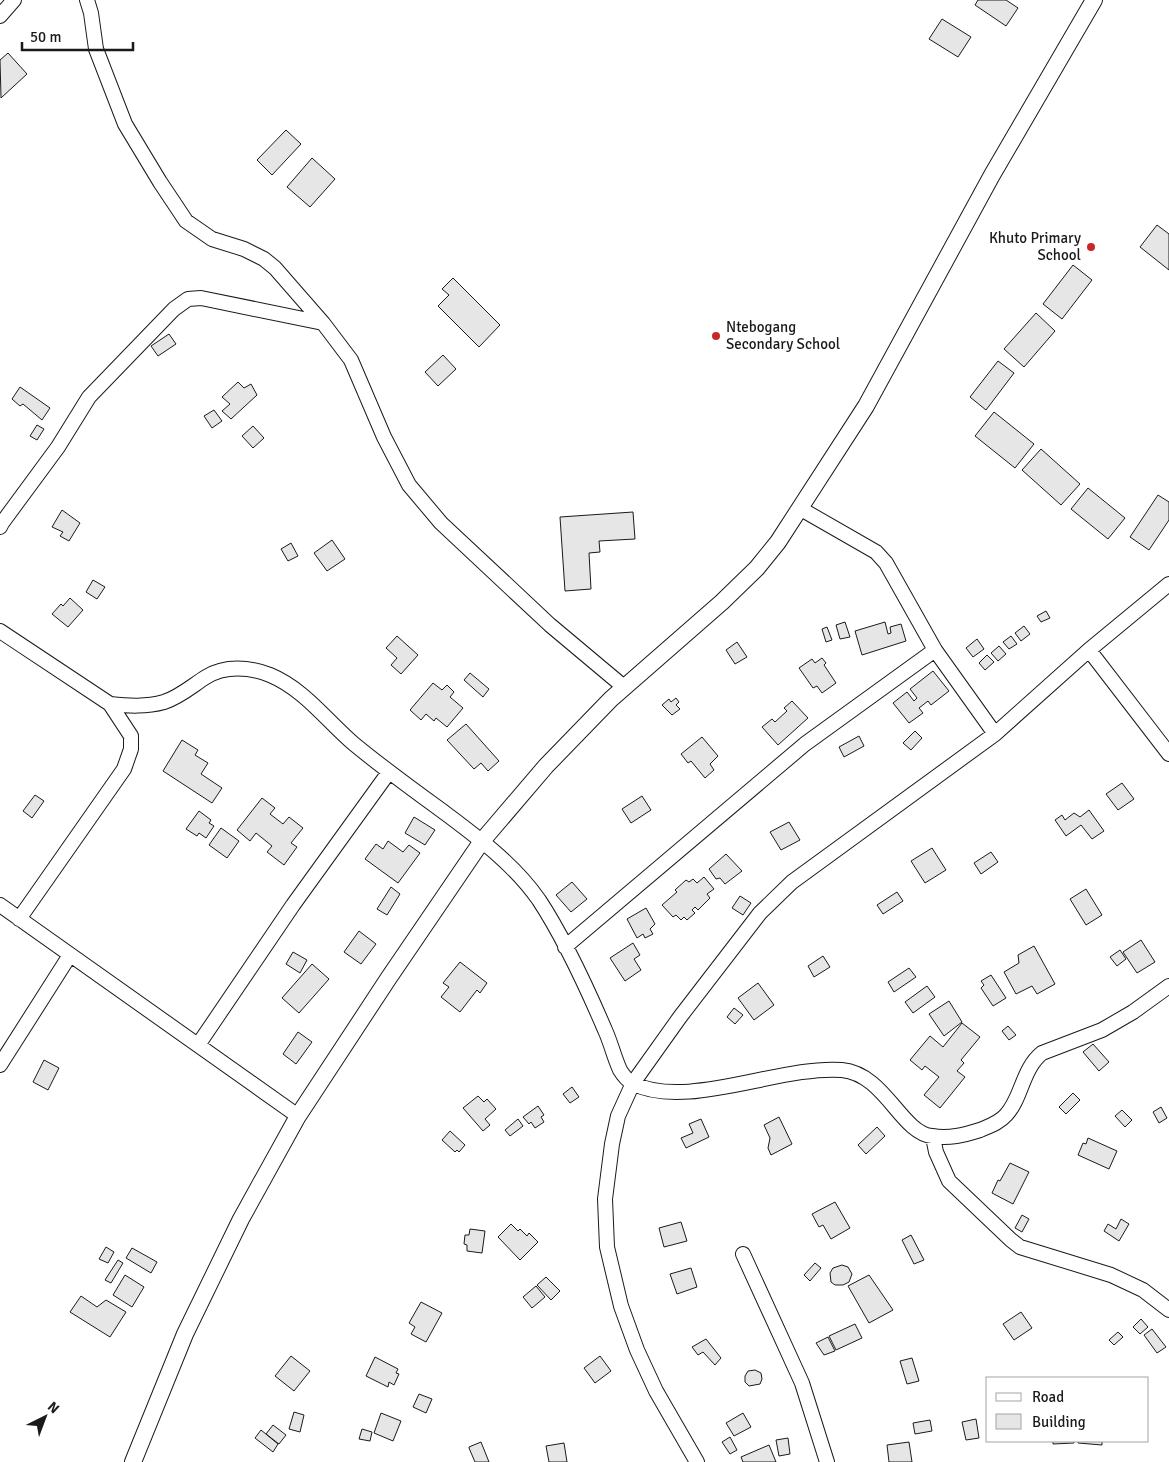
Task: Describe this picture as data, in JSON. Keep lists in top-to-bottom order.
{
  "places": ["Khuto Primary School", "Ntebogang Secondary School"],
  "legend": ["Road", "Building"],
  "scale_bar": "50 m",
  "north": "top right"
}
